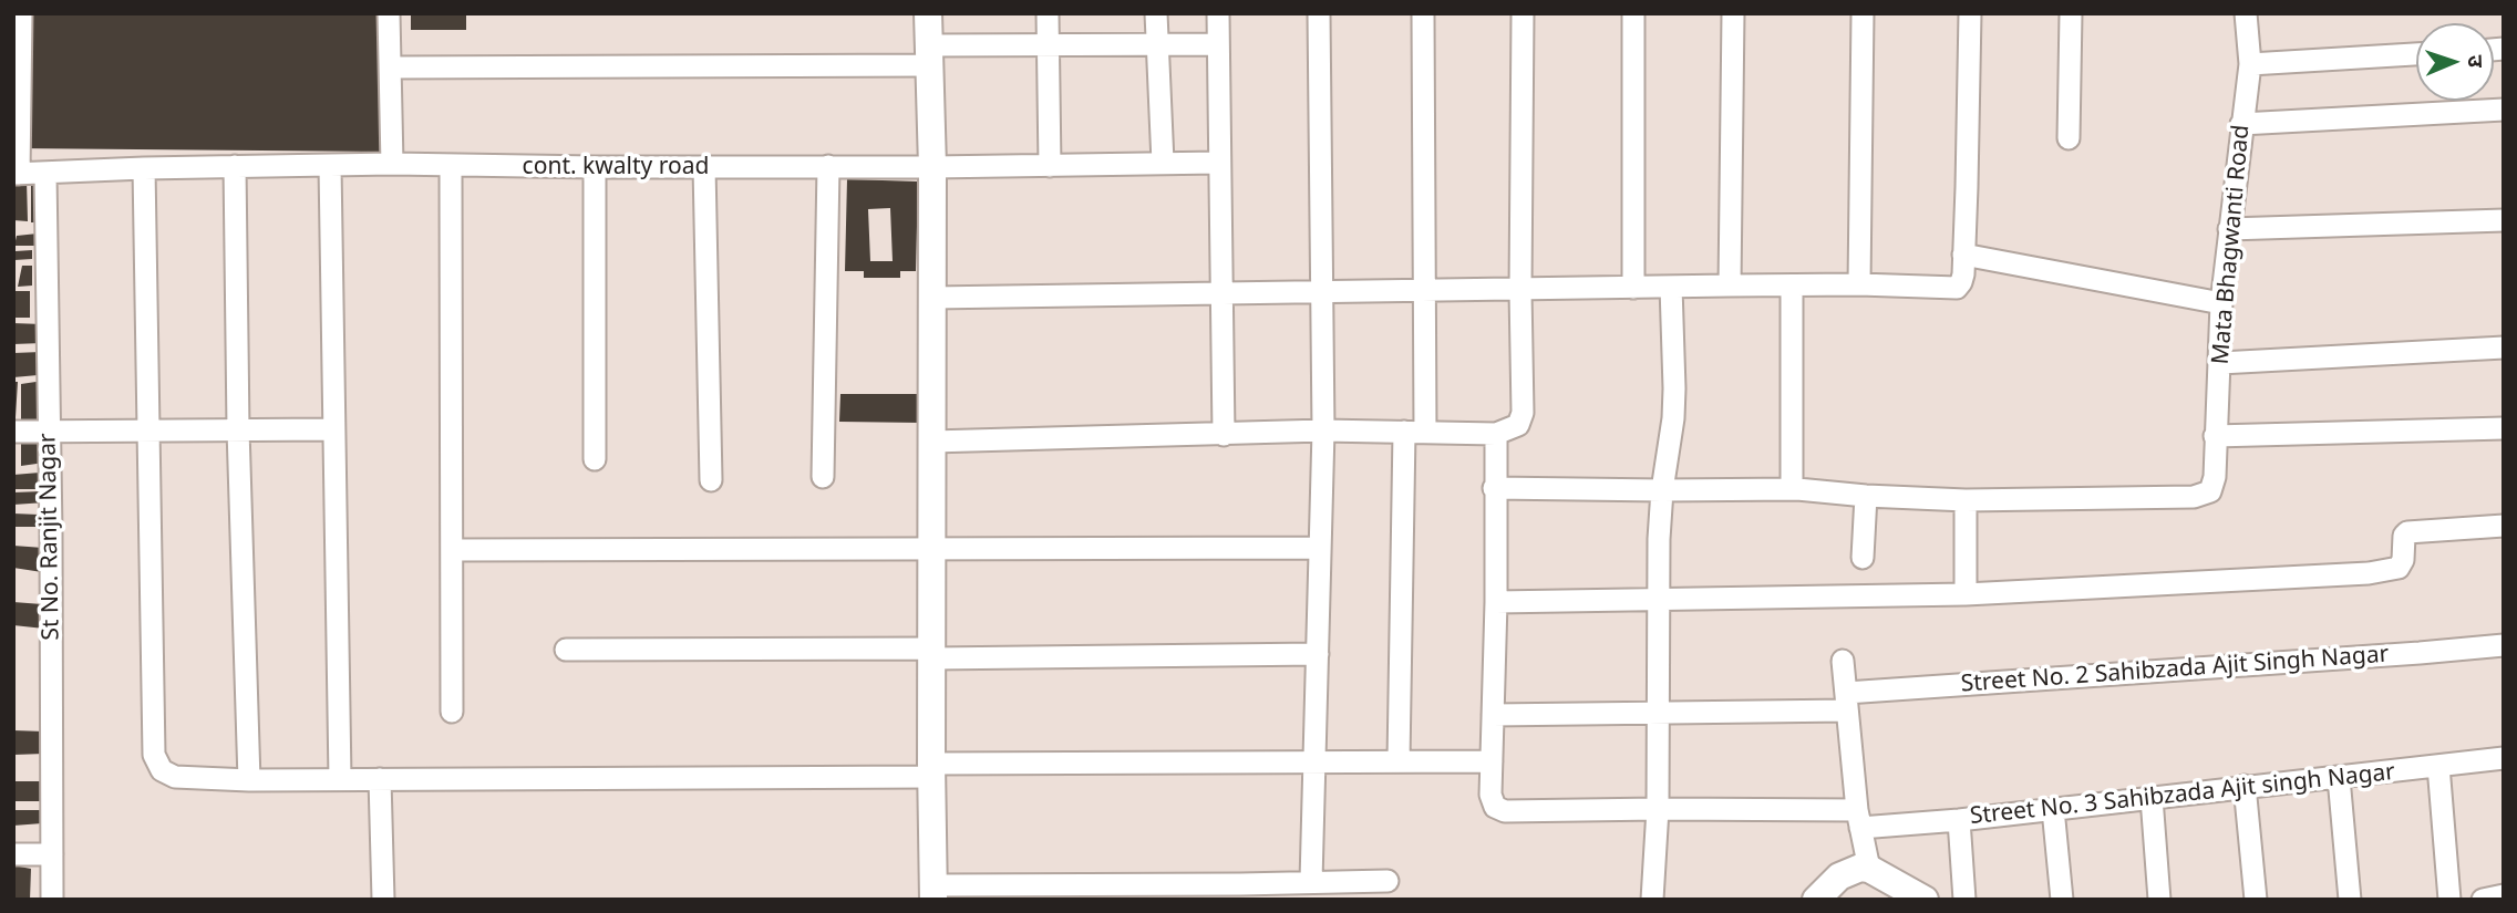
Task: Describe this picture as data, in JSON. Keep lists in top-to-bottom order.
{
  "streets": {
    "street": [
      "cont. kwalty road",
      "Mata Bhagwanti Road",
      "St No. Ranjit Nagar",
      "Street No. 2 Sahibzada Ajit Singh Nagar",
      "Street No. 3 Sahibzada Ajit singh Nagar"
    ]
  },
  "crossings": [
    ["cont. kwalty road", "St No. Ranjit Nagar"],
    ["Street No. 2 Sahibzada Ajit Singh Nagar", "Street No. 3 Sahibzada Ajit singh Nagar"]
  ],
  "north": "right"
}
